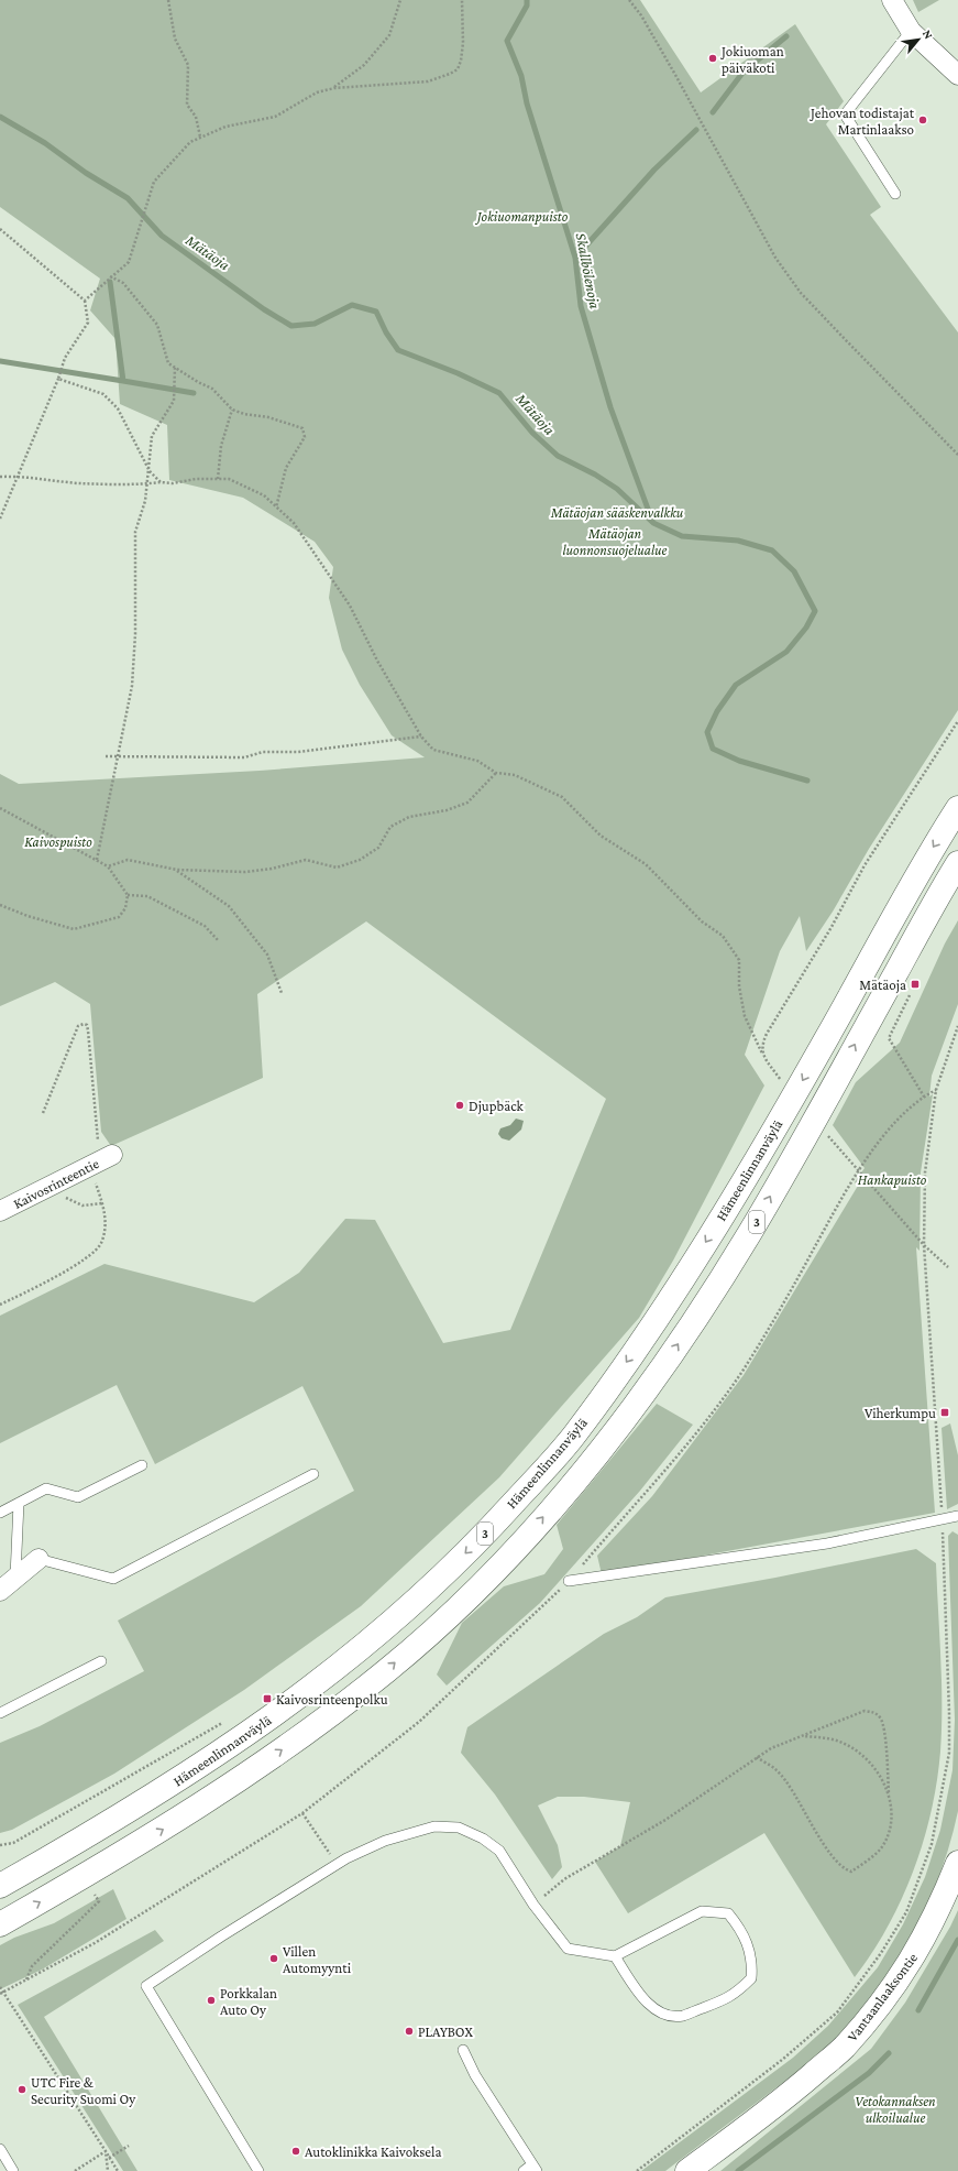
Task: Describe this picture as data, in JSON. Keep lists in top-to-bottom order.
{
  "streets": {
    "main road": ["Hämeenlinnanväylä", "3", "Vantaanlaaksontie"],
    "street": ["Kaivosrinteentie"]
  },
  "water": ["Mätäoja", "Skallbölenoja"],
  "parks": [
    "Jokiuomanpuisto",
    "Mätäojan sääskenvalkku",
    "Mätäojan luonnonsuojelualue",
    "Kaivospuisto",
    "Hankapuisto",
    "Vetokannaksen ulkoilualue"
  ],
  "places": {
    "other": [
      "Jokiuoman päiväkoti",
      "Jehovan todistajat Martinlaakso",
      "Djupbäck",
      "Villen Automyynti",
      "Porkkalan Auto Oy",
      "PLAYBOX",
      "UTC Fire & Security Suomi Oy",
      "Autoklinikka Kaivoksela"
    ],
    "transit": ["Mätäoja", "Viherkumpu", "Kaivosrinteenpolku"]
  },
  "north": "top right"
}
